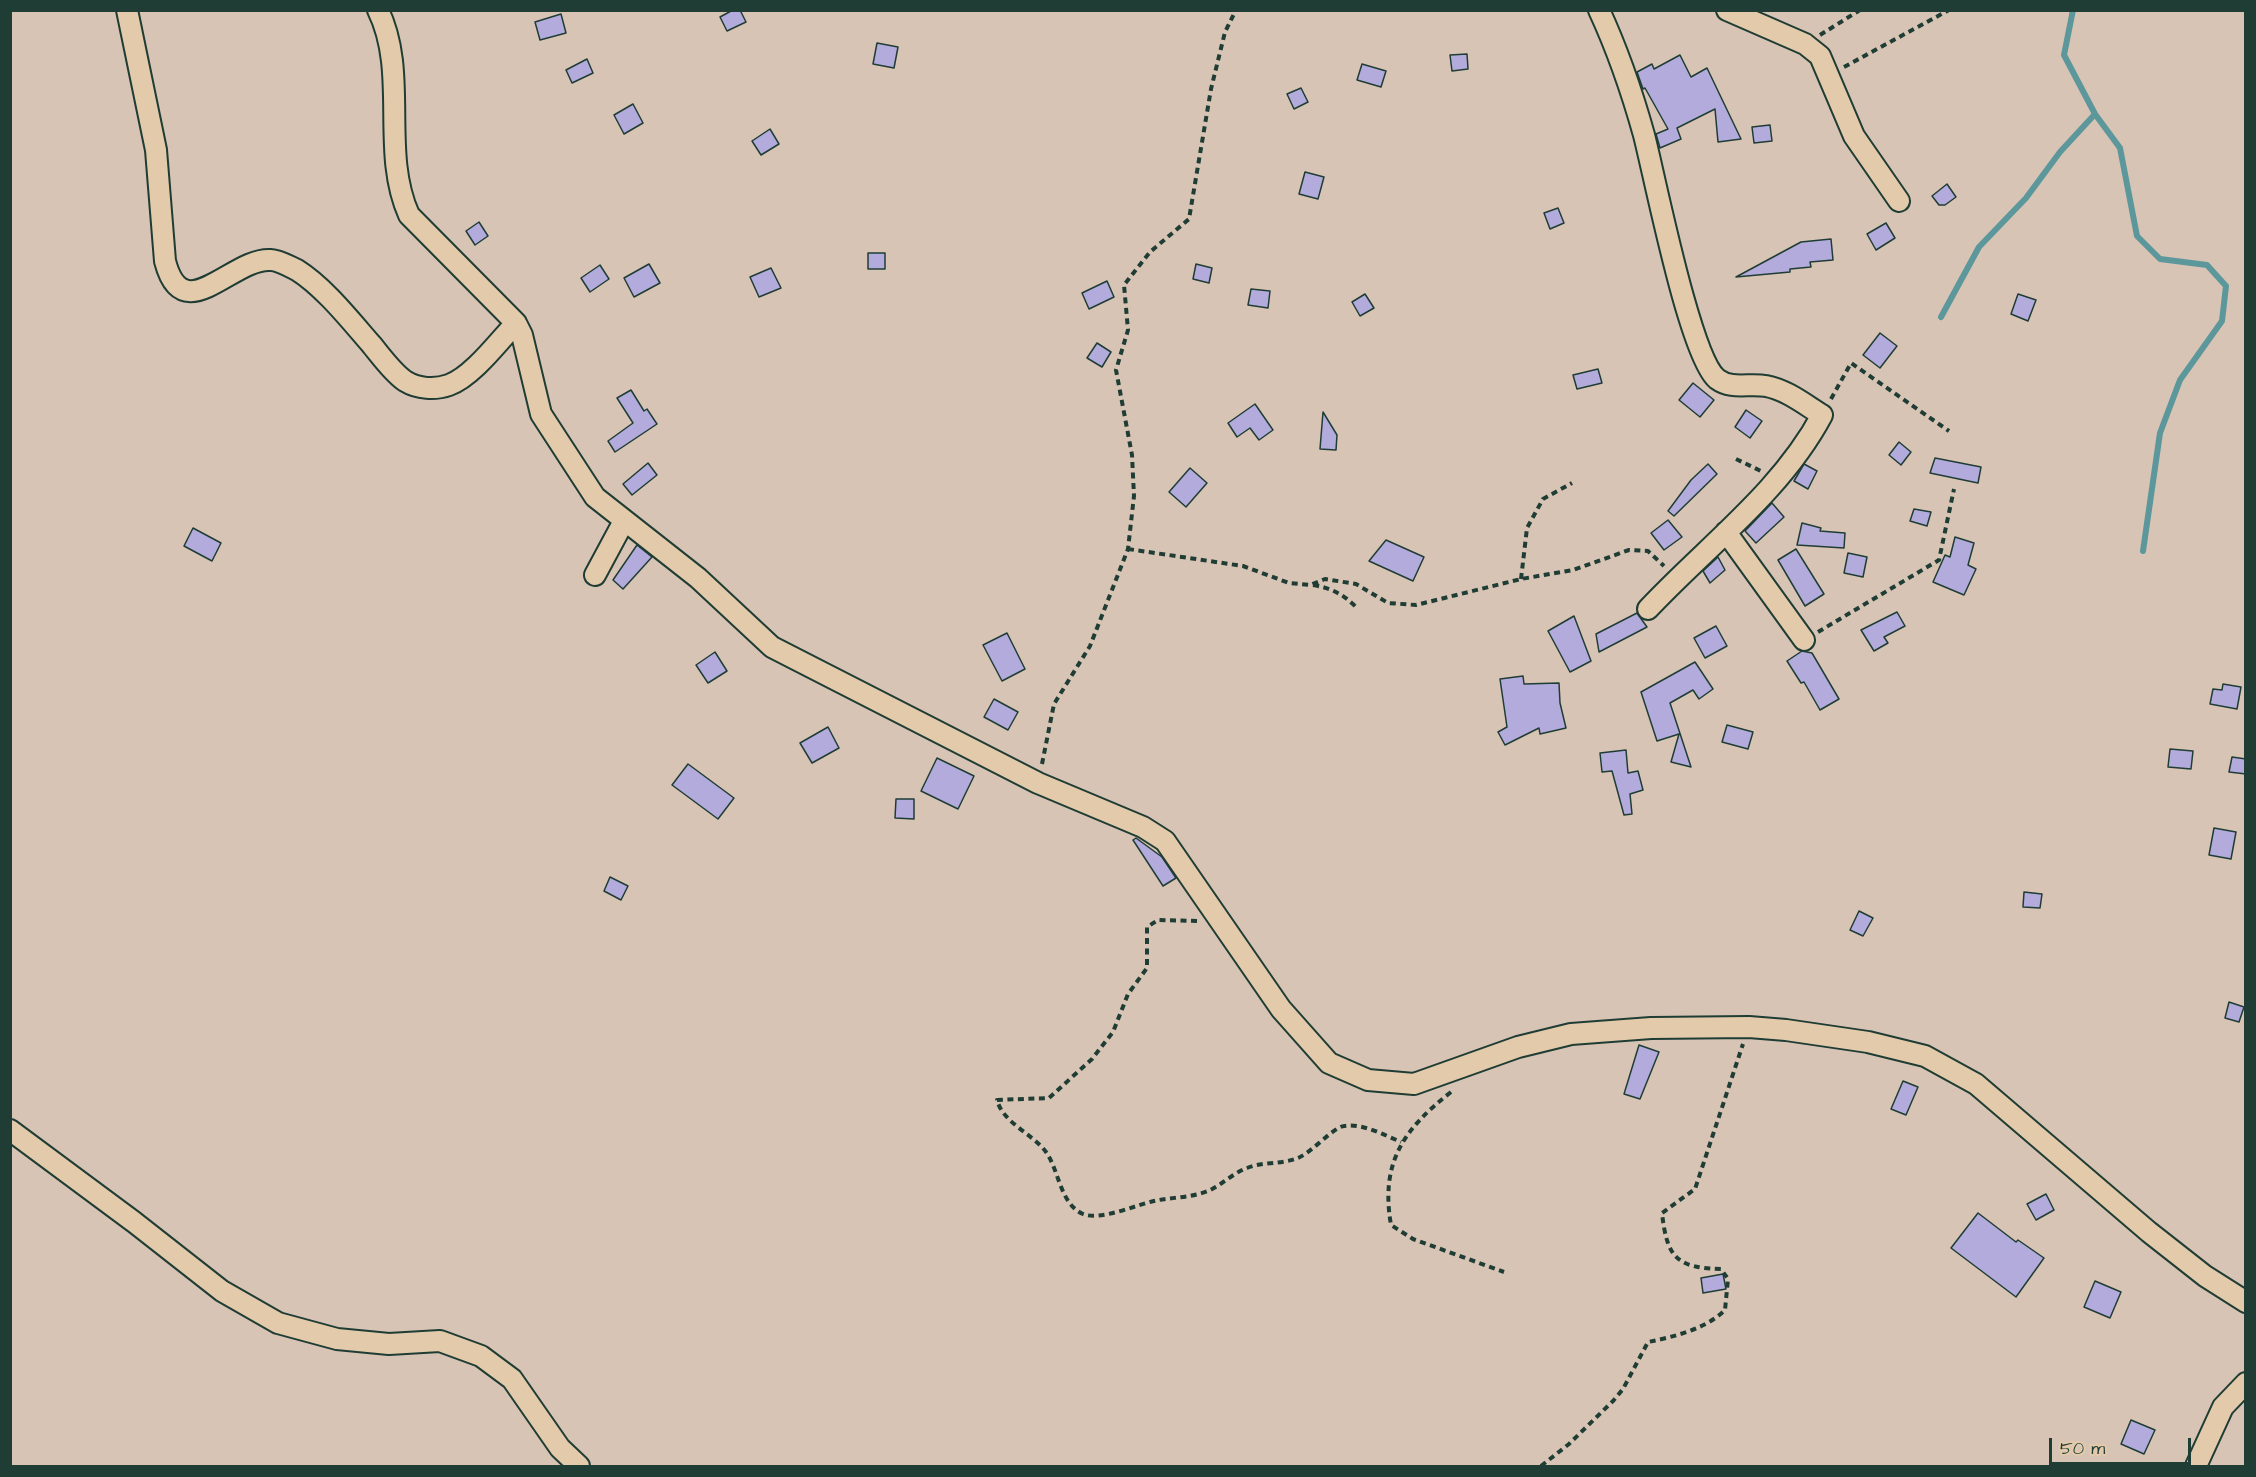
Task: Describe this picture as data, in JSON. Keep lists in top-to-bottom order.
{
  "scale_bar": "50 m"
}
